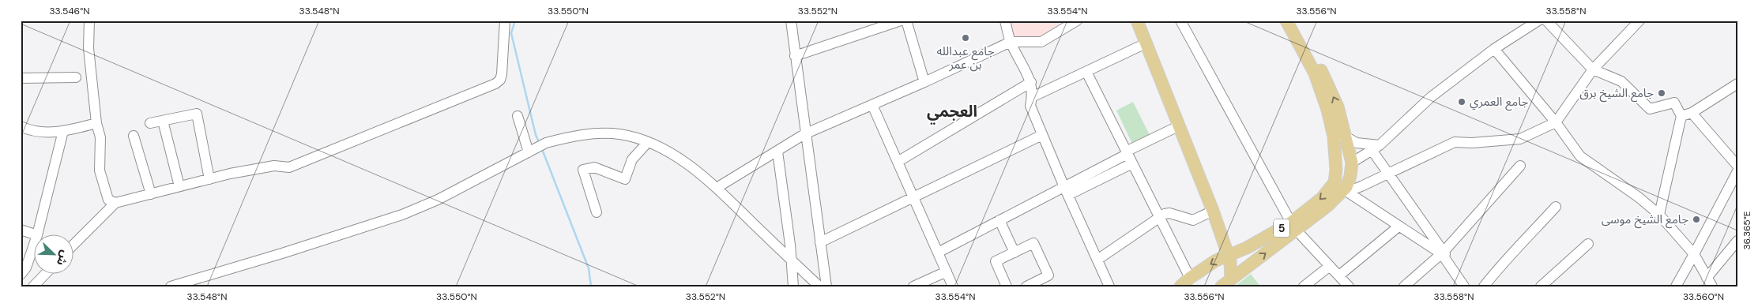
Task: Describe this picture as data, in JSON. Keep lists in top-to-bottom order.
{
  "streets": {
    "main road": ["5"]
  },
  "districts": ["العجمي"],
  "places": [
    "جامع عبدالله بن عمر",
    "جامع الشيخ برق",
    "جامع العمري",
    "جامع الشيخ موسى"
  ],
  "north": "bottom right",
  "coordinates": [
    "33.546°N",
    "33.548°N",
    "33.550°N",
    "33.552°N",
    "33.554°N",
    "33.556°N",
    "33.558°N",
    "36.365°E",
    "33.560°N"
  ]
}
